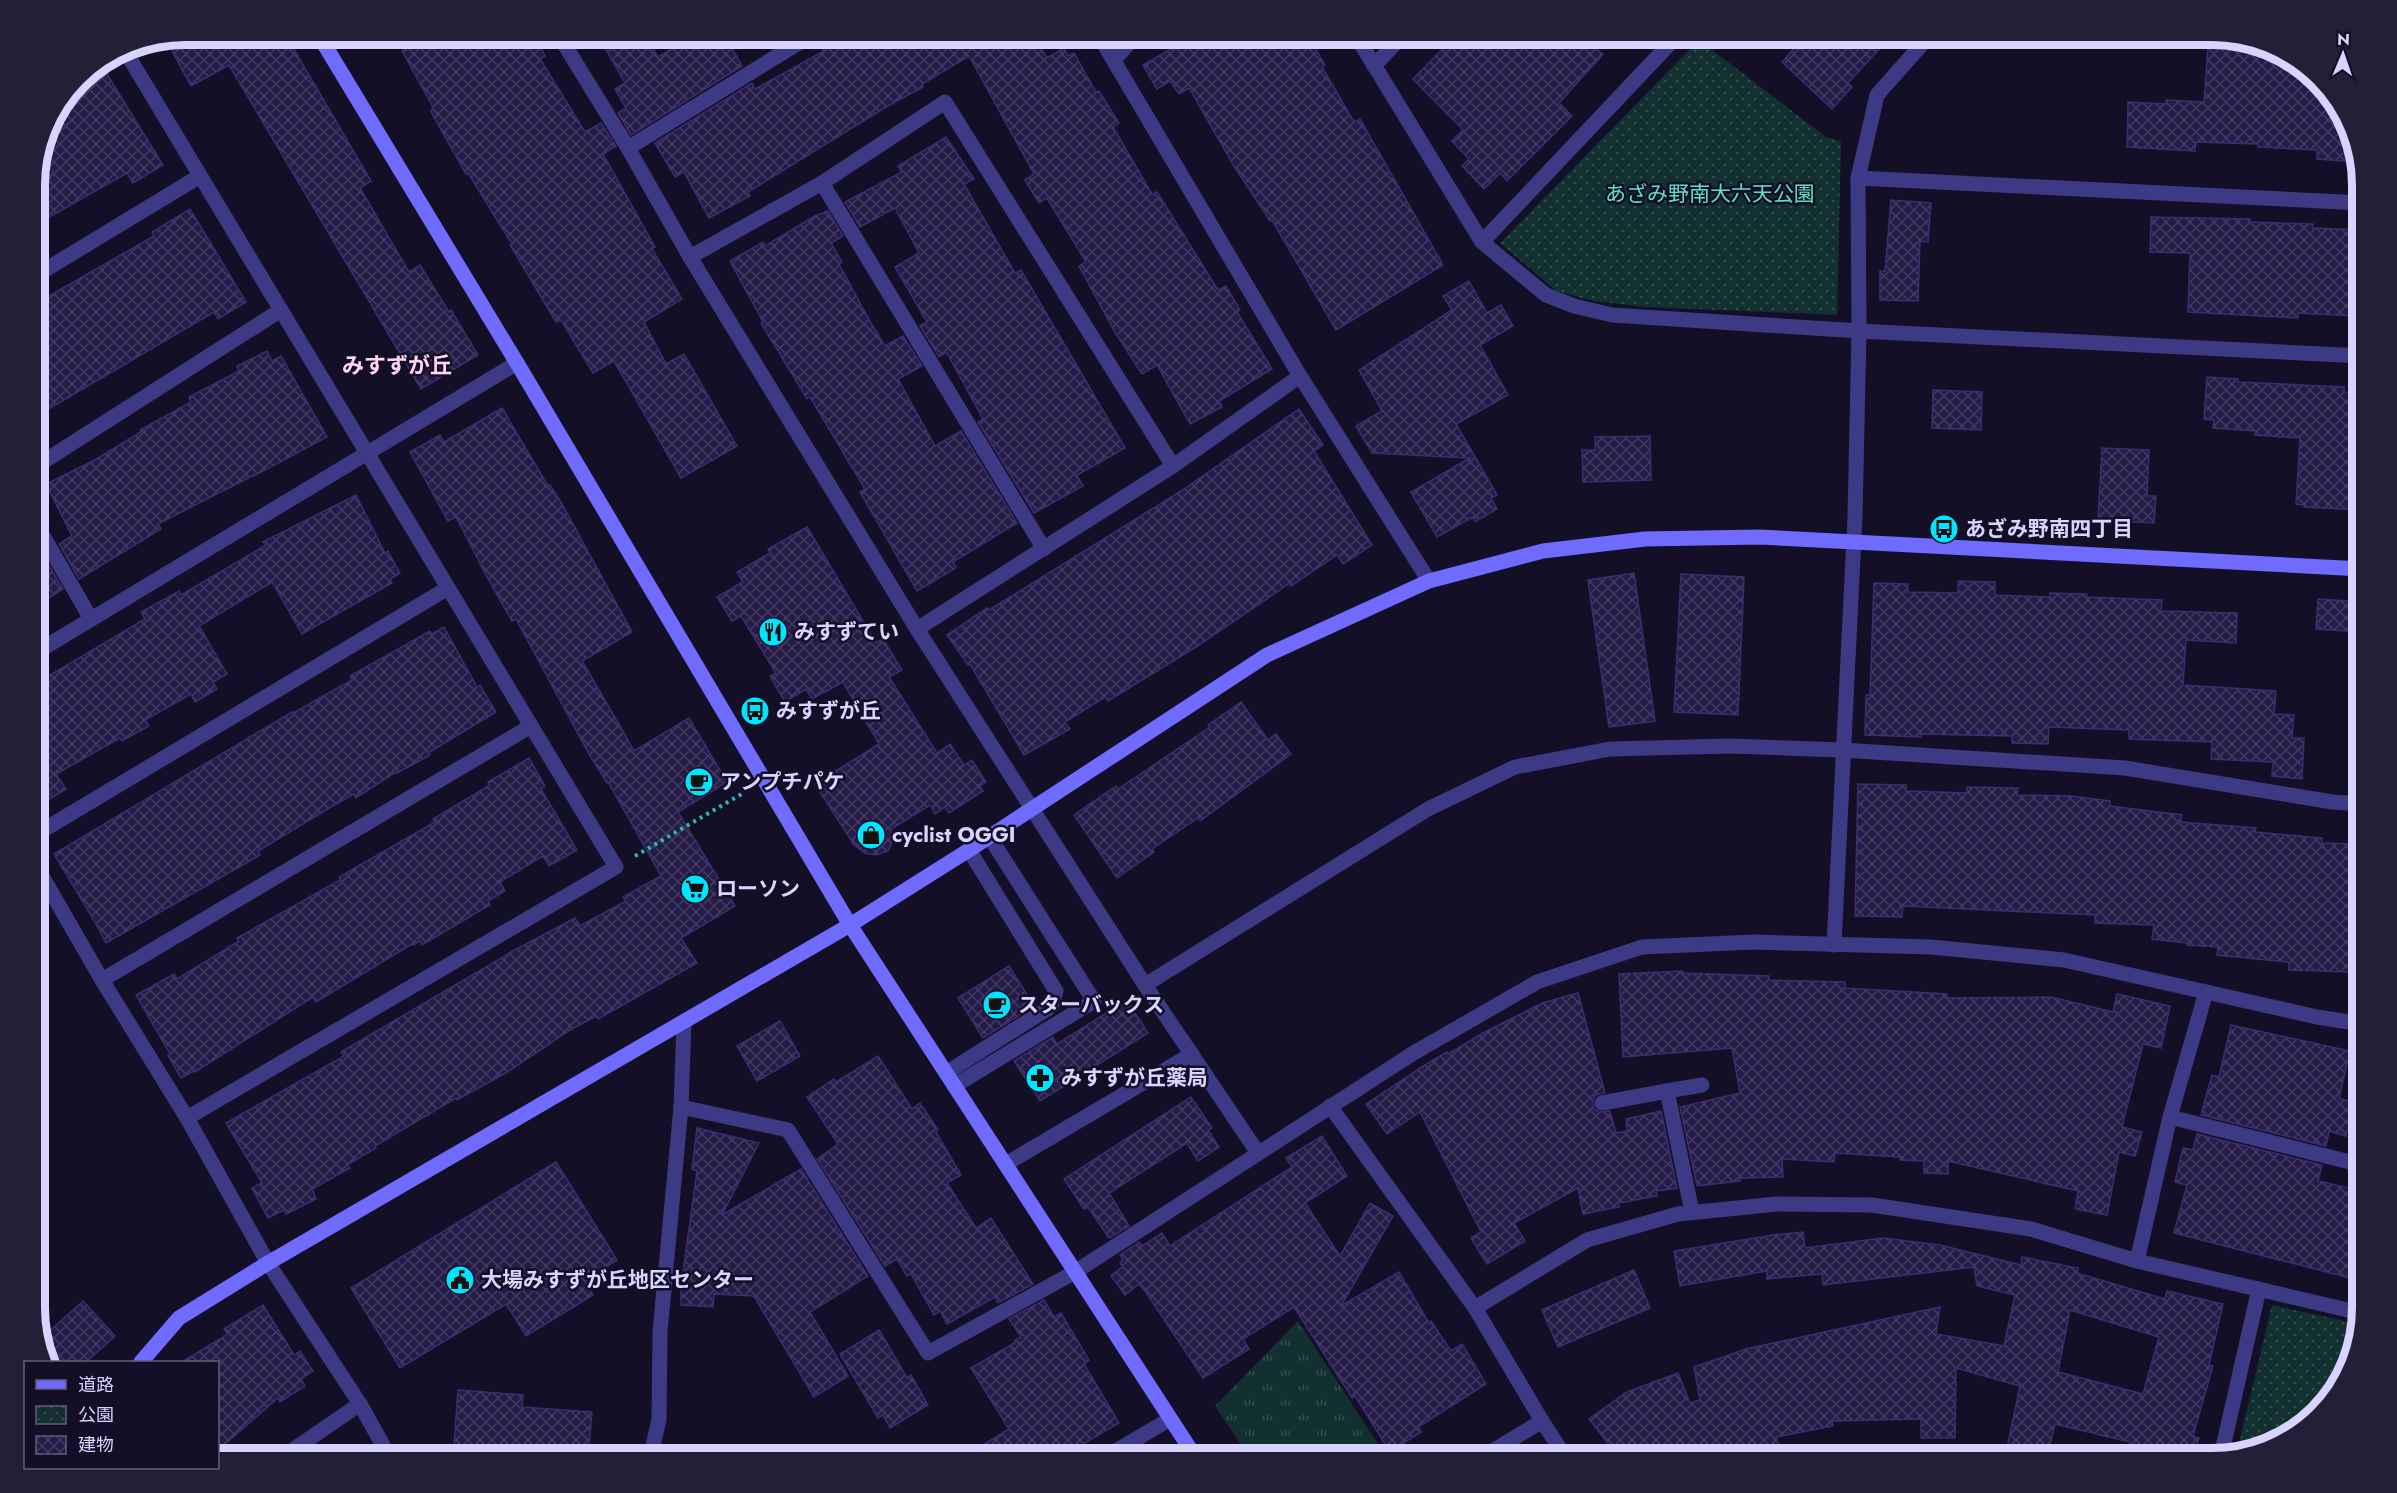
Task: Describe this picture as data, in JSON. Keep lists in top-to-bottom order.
{
  "districts": ["みすずが丘"],
  "parks": ["あざみ野南大六天公園"],
  "places": {
    "bus stop": ["あざみ野南四丁目", "みすずが丘"],
    "restaurant": ["みすずてい"],
    "cafe": ["アンプチパケ", "スターバックス"],
    "shop": ["cyclist OGGI"],
    "supermarket": ["ローソン"],
    "pharmacy": ["みすずが丘薬局"],
    "public building": ["大場みすずが丘地区センター"]
  },
  "legend": ["道路", "公園", "建物"],
  "north": "top"
}
